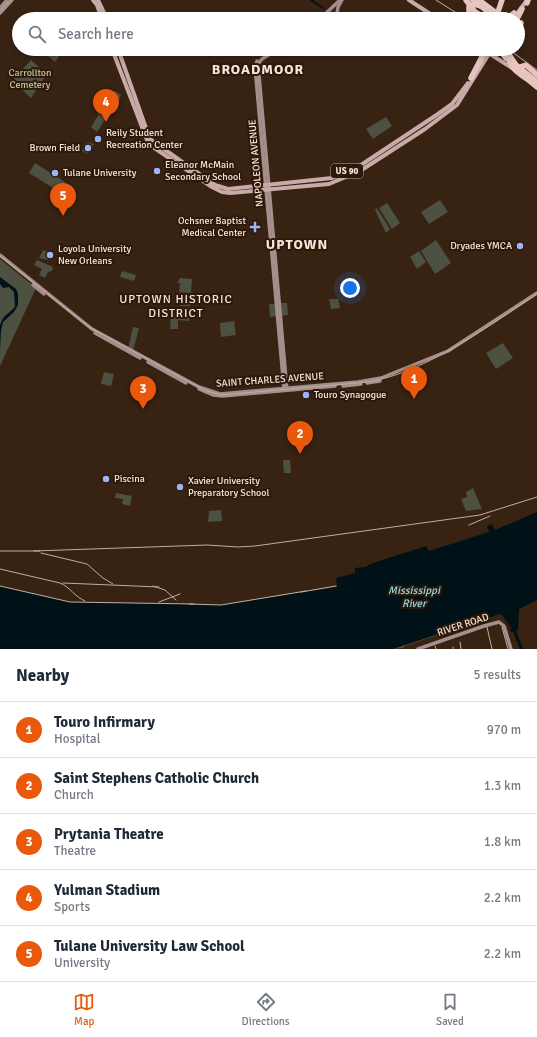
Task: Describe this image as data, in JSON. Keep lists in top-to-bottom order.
{
  "streets": {
    "main road": [
      "NAPOLEON AVENUE",
      "US 90",
      "SAINT CHARLES AVENUE",
      "RIVER ROAD"
    ]
  },
  "crossings": [
    ["NAPOLEON AVENUE", "US 90"],
    ["NAPOLEON AVENUE", "SAINT CHARLES AVENUE"]
  ],
  "districts": ["BROADMOOR", "UPTOWN", "UPTOWN HISTORIC DISTRICT"],
  "water": ["Mississippi River"],
  "parks": ["Carrollton Cemetery"],
  "places": {
    "other": [
      "Reily Student Recreation Center",
      "Brown Field",
      "Eleanor McMain Secondary School",
      "Tulane University",
      "Dryades YMCA",
      "Loyola University New Orleans",
      "Touro Synagogue",
      "Piscina",
      "Xavier University Preparatory School"
    ],
    "health": ["Ochsner Baptist Medical Center"]
  },
  "page": {
    "search": "Search here",
    "pins": [
      "4",
      "5",
      "1",
      "3",
      "2"
    ],
    "heading": ["Nearby", "5 results"],
    "list": [
      {
        "mark": "1",
        "name": "Touro Infirmary",
        "note": "Hospital",
        "value": "970 m"
      },
      {
        "mark": "2",
        "name": "Saint Stephens Catholic Church",
        "note": "Church",
        "value": "1.3 km"
      },
      {
        "mark": "3",
        "name": "Prytania Theatre",
        "note": "Theatre",
        "value": "1.8 km"
      },
      {
        "mark": "4",
        "name": "Yulman Stadium",
        "note": "Sports",
        "value": "2.2 km"
      },
      {
        "mark": "5",
        "name": "Tulane University Law School",
        "note": "University",
        "value": "2.2 km"
      }
    ],
    "nav": ["Map", "Directions", "Saved"]
  }
}
